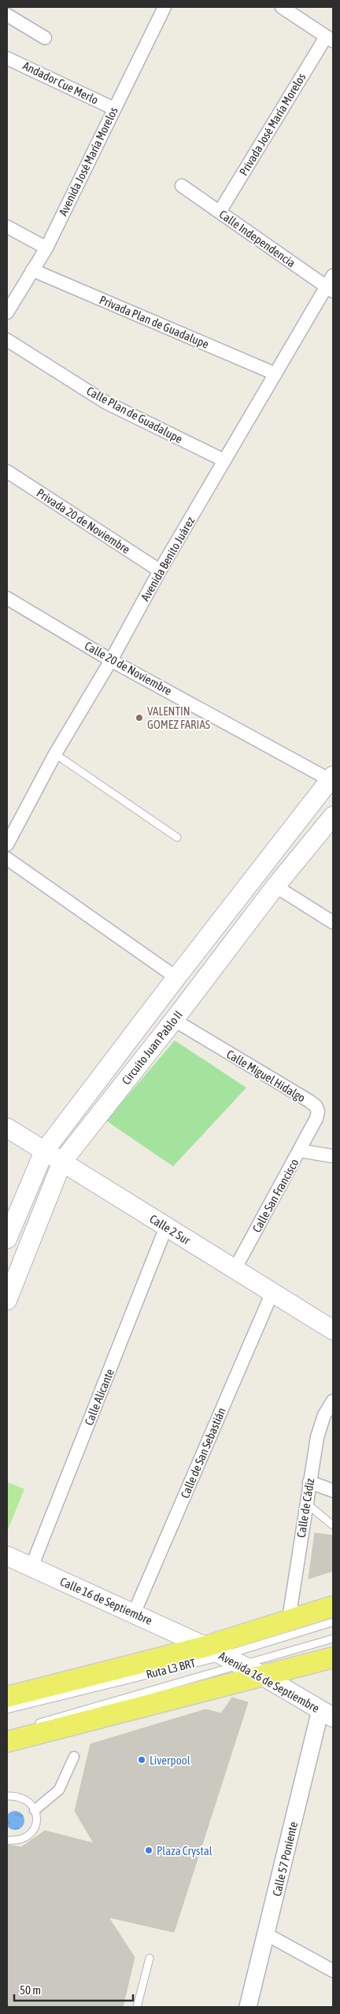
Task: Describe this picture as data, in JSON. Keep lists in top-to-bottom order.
{
  "streets": {
    "main road": [
      "Circuito Juan Pablo II",
      "Calle 2 Sur",
      "Calle 16 de Septiembre",
      "Avenida 16 de Septiembre"
    ],
    "street": [
      "Andador Cue Merlo",
      "Privada José María Morelos",
      "Avenida José María Morelos",
      "Calle Independencia",
      "Privada Plan de Guadalupe",
      "Calle Plan de Guadalupe",
      "Privada 20 de Noviembre",
      "Avenida Benito Juárez",
      "Calle 20 de Noviembre",
      "Calle Miguel Hidalgo",
      "Calle San Francisco",
      "Calle Alicante",
      "Calle de San Sebastián",
      "Calle de Cádiz",
      "Calle 57 Poniente"
    ],
    "lane": ["Ruta L3 BRT"]
  },
  "crossings": [
    ["Andador Cue Merlo", "Avenida José María Morelos"],
    ["Privada José María Morelos", "Calle Independencia"],
    ["Avenida José María Morelos", "Privada Plan de Guadalupe"],
    ["Calle Independencia", "Avenida Benito Juárez"],
    ["Privada Plan de Guadalupe", "Avenida Benito Juárez"],
    ["Calle Plan de Guadalupe", "Avenida Benito Juárez"],
    ["Privada 20 de Noviembre", "Avenida Benito Juárez"],
    ["Avenida Benito Juárez", "Calle 20 de Noviembre"],
    ["Calle 20 de Noviembre", "Circuito Juan Pablo II"],
    ["Circuito Juan Pablo II", "Calle Miguel Hidalgo"],
    ["Circuito Juan Pablo II", "Calle 2 Sur"],
    ["Calle Miguel Hidalgo", "Calle San Francisco"],
    ["Calle San Francisco", "Calle 2 Sur"],
    ["Calle 2 Sur", "Calle Alicante"],
    ["Calle 2 Sur", "Calle de San Sebastián"],
    ["Calle Alicante", "Calle 16 de Septiembre"],
    ["Calle de San Sebastián", "Calle 16 de Septiembre"],
    ["Calle 16 de Septiembre", "Avenida 16 de Septiembre"],
    ["Ruta L3 BRT", "Avenida 16 de Septiembre"],
    ["Avenida 16 de Septiembre", "Calle 57 Poniente"]
  ],
  "places": ["VALENTIN GOMEZ FARIAS", "Liverpool", "Plaza Crystal"],
  "scale_bar": "50 m"
}
